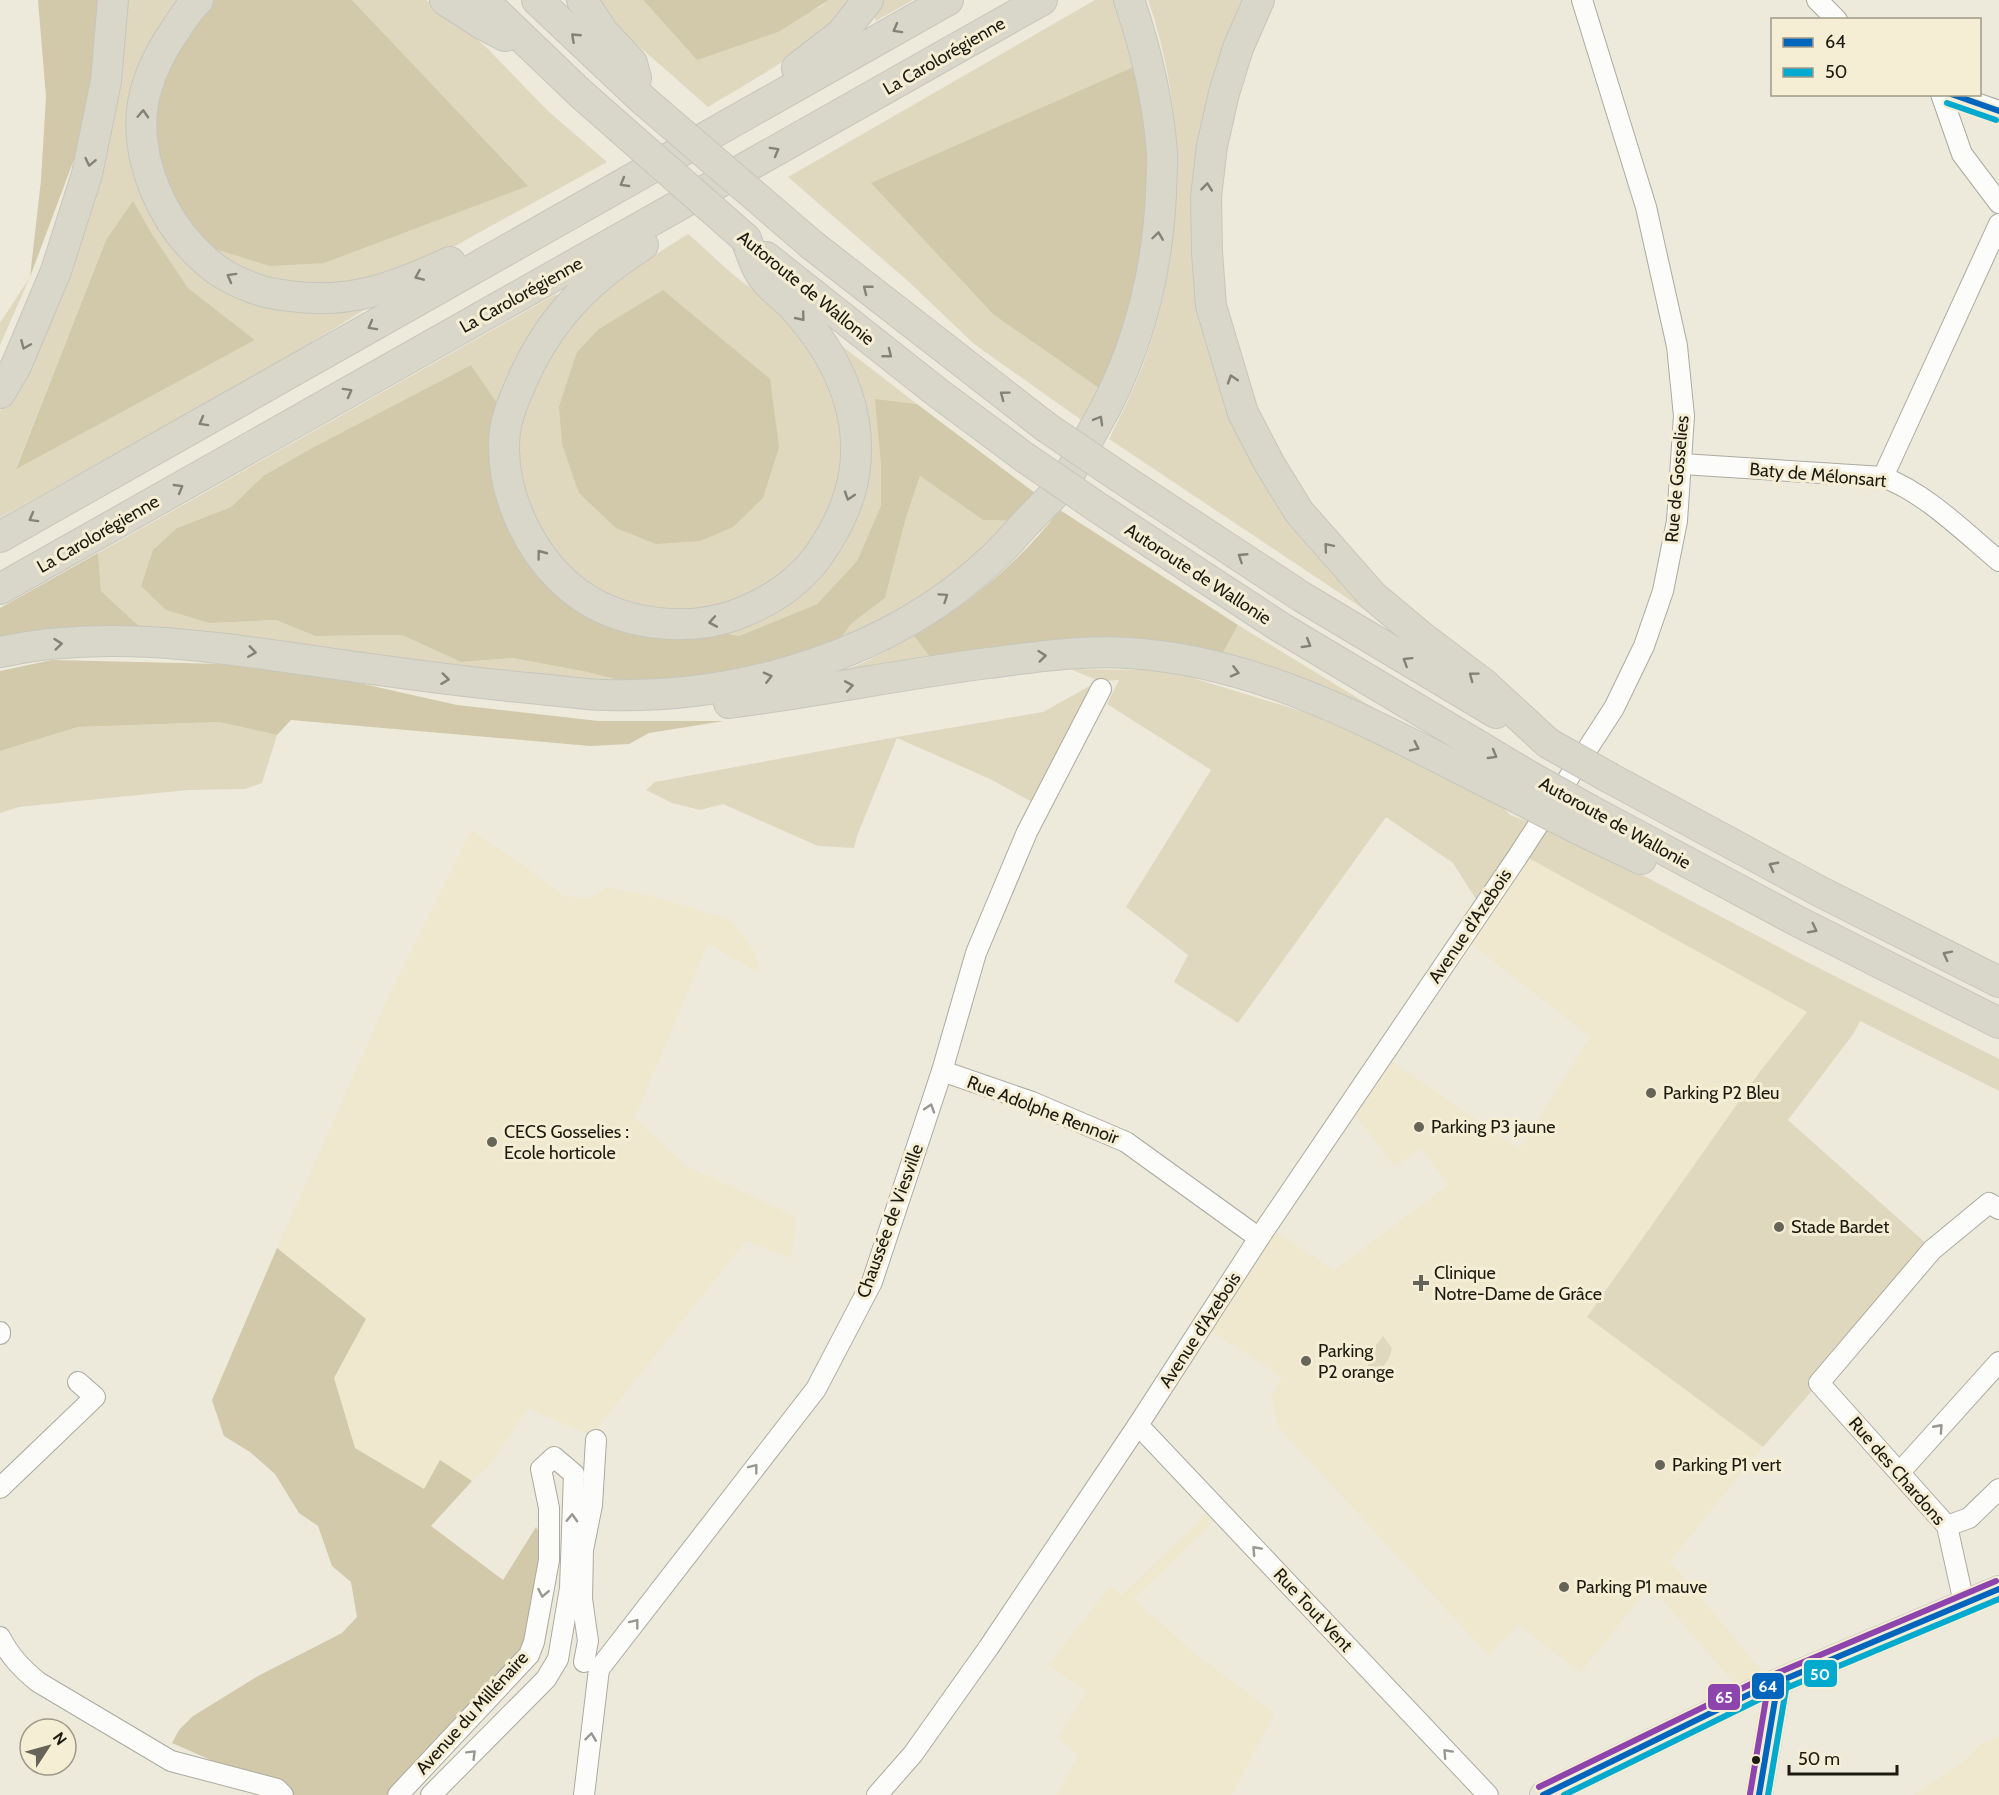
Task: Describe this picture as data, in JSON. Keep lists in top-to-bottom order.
{
  "streets": {
    "highway": ["La Carolorégienne", "Autoroute de Wallonie"],
    "street": [
      "Baty de Mélonsart",
      "Rue de Gosselies",
      "Avenue d'Azebois",
      "Rue Adolphe Rennoir",
      "Chaussée de Viesville",
      "Rue des Chardons",
      "Rue Tout Vent",
      "Avenue du Millénaire"
    ]
  },
  "crossings": [
    ["Baty de Mélonsart", "Rue de Gosselies"],
    ["Rue de Gosselies", "Avenue d'Azebois"],
    ["Avenue d'Azebois", "Rue Adolphe Rennoir"],
    ["Avenue d'Azebois", "Rue Tout Vent"],
    ["Rue Adolphe Rennoir", "Chaussée de Viesville"]
  ],
  "one_way": ["Chaussée de Viesville", "Rue Tout Vent"],
  "places": {
    "other": [
      "Parking P2 Bleu",
      "Parking P3 jaune",
      "CECS Gosselies : Ecole horticole",
      "Stade Bardet",
      "Parking P2 orange",
      "Parking P1 vert",
      "Parking P1 mauve"
    ],
    "health": ["Clinique Notre-Dame de Grâce"]
  },
  "lines": ["transit line 64", "transit line 50", "transit line 65"],
  "legend": ["64", "50"],
  "scale_bar": "50 m",
  "north": "top right"
}
